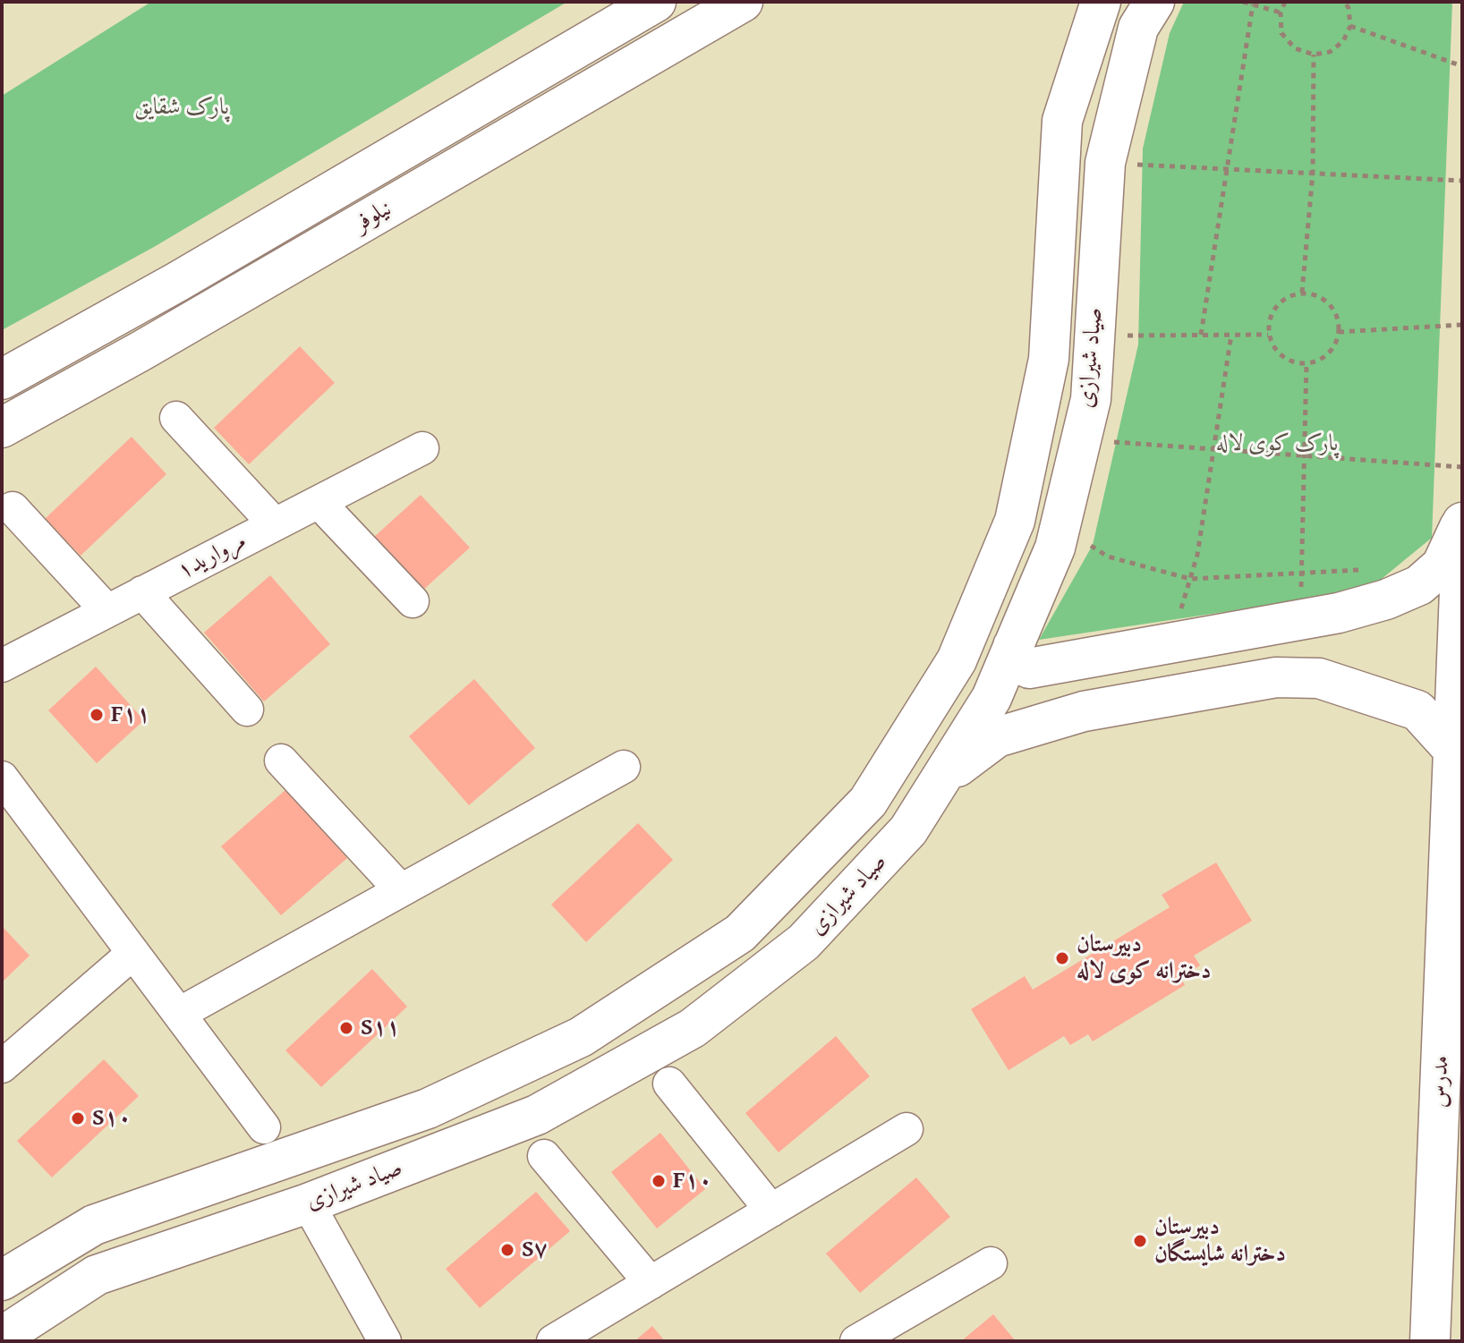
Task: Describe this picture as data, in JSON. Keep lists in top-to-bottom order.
{
  "streets": {
    "street": [
      "نیلوفر",
      "صیاد شیرازی",
      "مروارید۱",
      "مدرس"
    ]
  },
  "parks": ["پارک شقایق", "پارک کوی لاله"],
  "places": [
    "F۱۱",
    "دبیرستان دخترانه کوی لاله",
    "S۱۱",
    "S۱۰",
    "F۱۰",
    "دبیرستان دخترانه شایستگان",
    "S۷"
  ]
}
